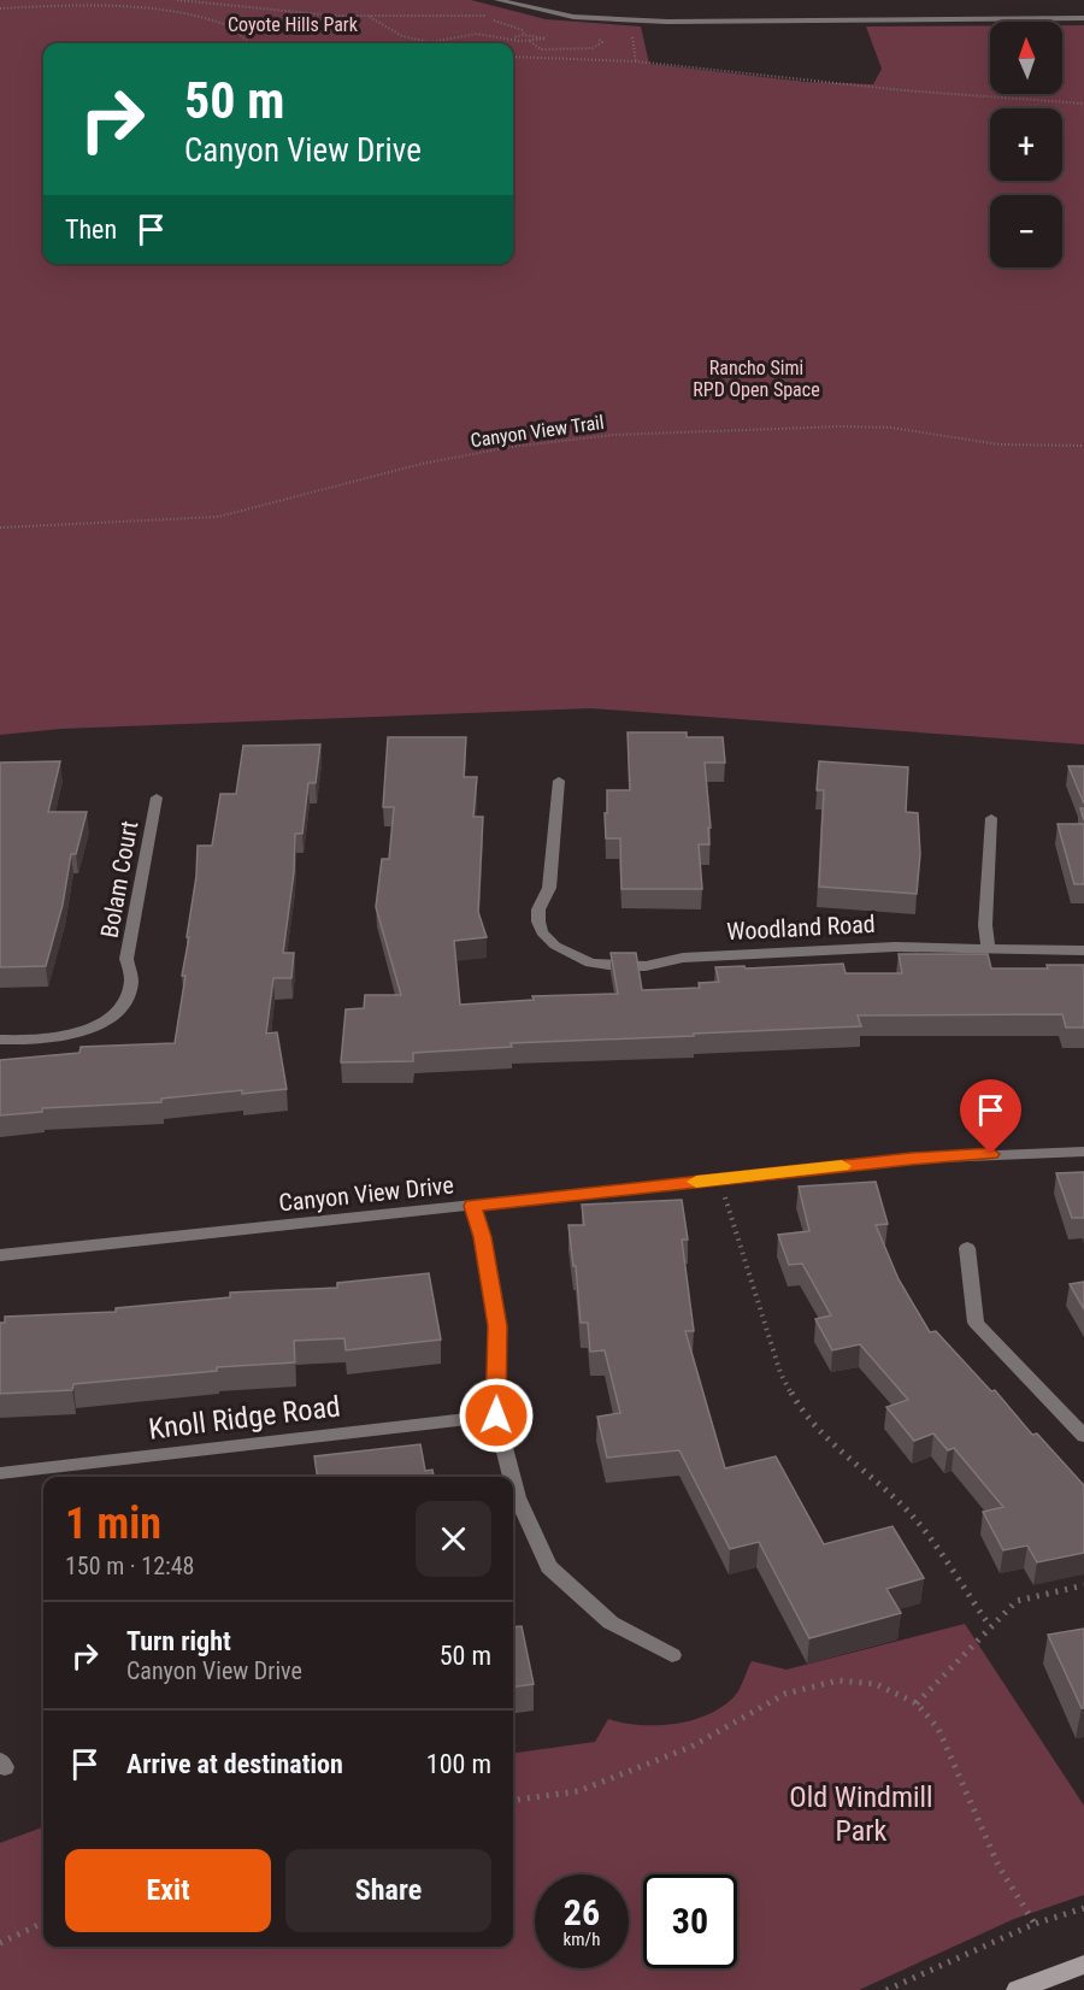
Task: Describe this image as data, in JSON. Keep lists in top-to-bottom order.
{
  "streets": {
    "street": [
      "Bolam Court",
      "Woodland Road",
      "Canyon View Drive",
      "Knoll Ridge Road"
    ],
    "path": ["Canyon View Trail"]
  },
  "parks": ["Coyote Hills Park", "Rancho Simi RPD Open Space", "Old Windmill Park"],
  "north": "top",
  "page": {
    "map_buttons": ["+", "−"],
    "turn": ["50 m", "Canyon View Drive"],
    "then": "Then",
    "heading": ["1 min", "150 m · 12:48"],
    "list": [
      {
        "name": "Turn right",
        "note": "Canyon View Drive",
        "value": "50 m"
      },
      {
        "name": "Arrive at destination",
        "value": "100 m"
      }
    ],
    "buttons": ["Exit", "Share"],
    "speed": "26 km/h",
    "limit": "30"
  }
}
